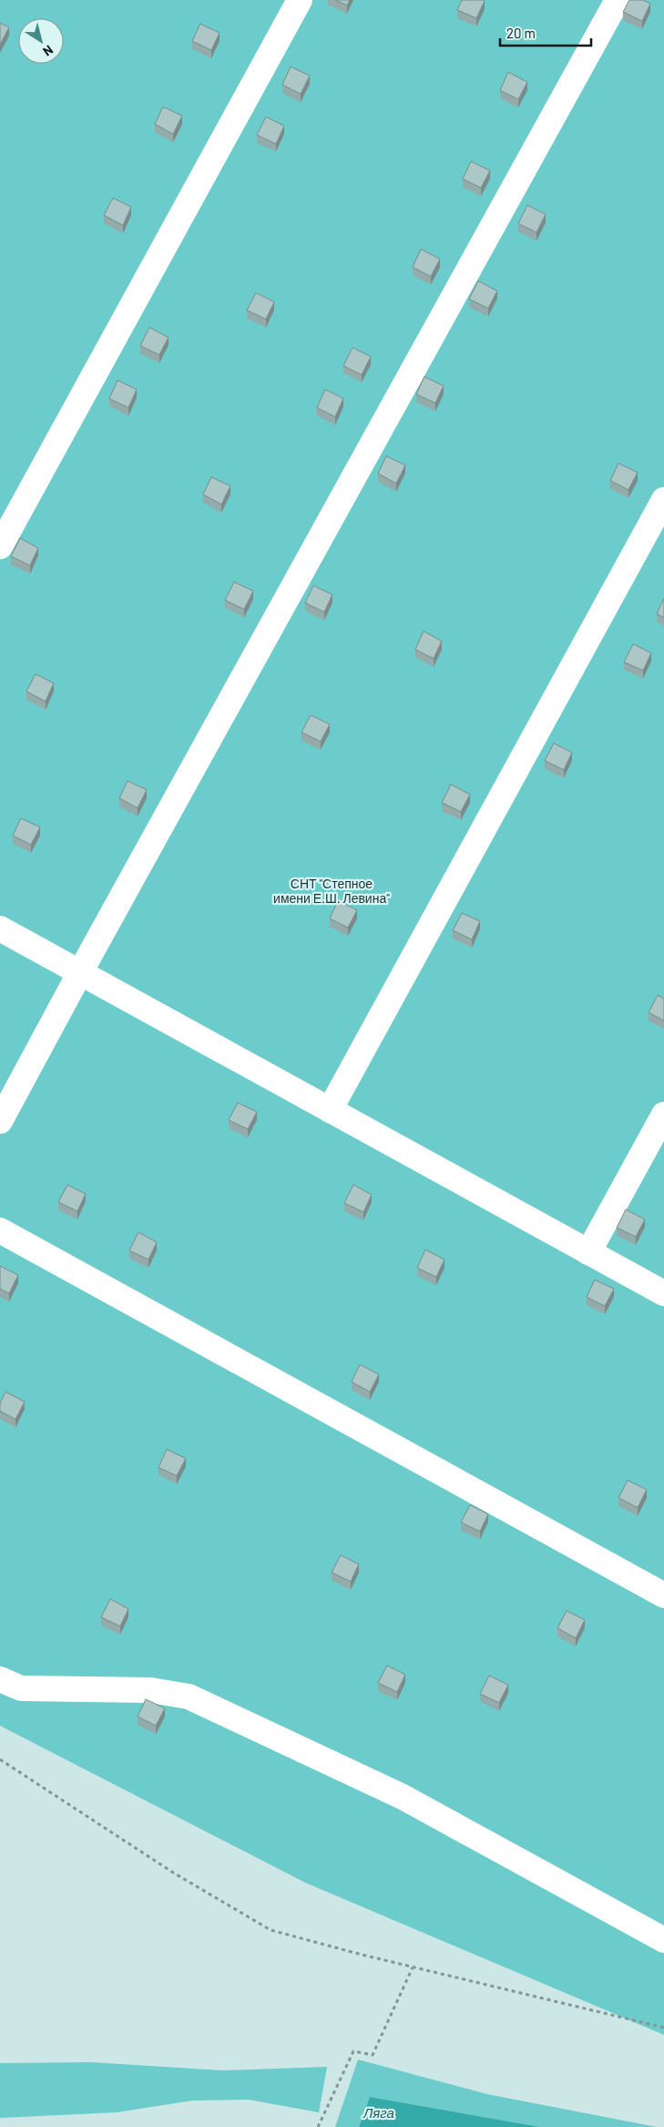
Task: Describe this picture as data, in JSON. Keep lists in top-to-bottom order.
{
  "water": ["Ляга"],
  "parks": ["СНТ \"Степное имени Е.Ш. Левина\""],
  "scale_bar": "20 m",
  "north": "bottom right"
}
